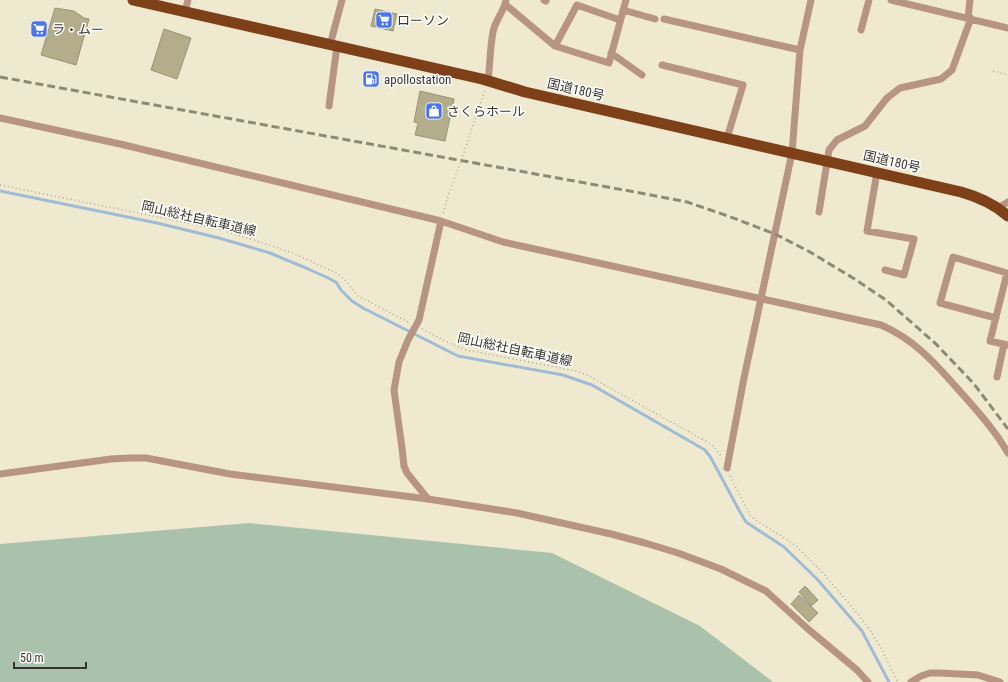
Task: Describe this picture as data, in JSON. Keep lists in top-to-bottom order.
{
  "streets": {
    "highway": ["国道180号"],
    "path": ["岡山総社自転車道線"]
  },
  "places": {
    "supermarket": ["ローソン", "ラ・ムー"],
    "fuel station": ["apollostation"],
    "shop": ["さくらホール"]
  },
  "scale_bar": "50 m"
}
